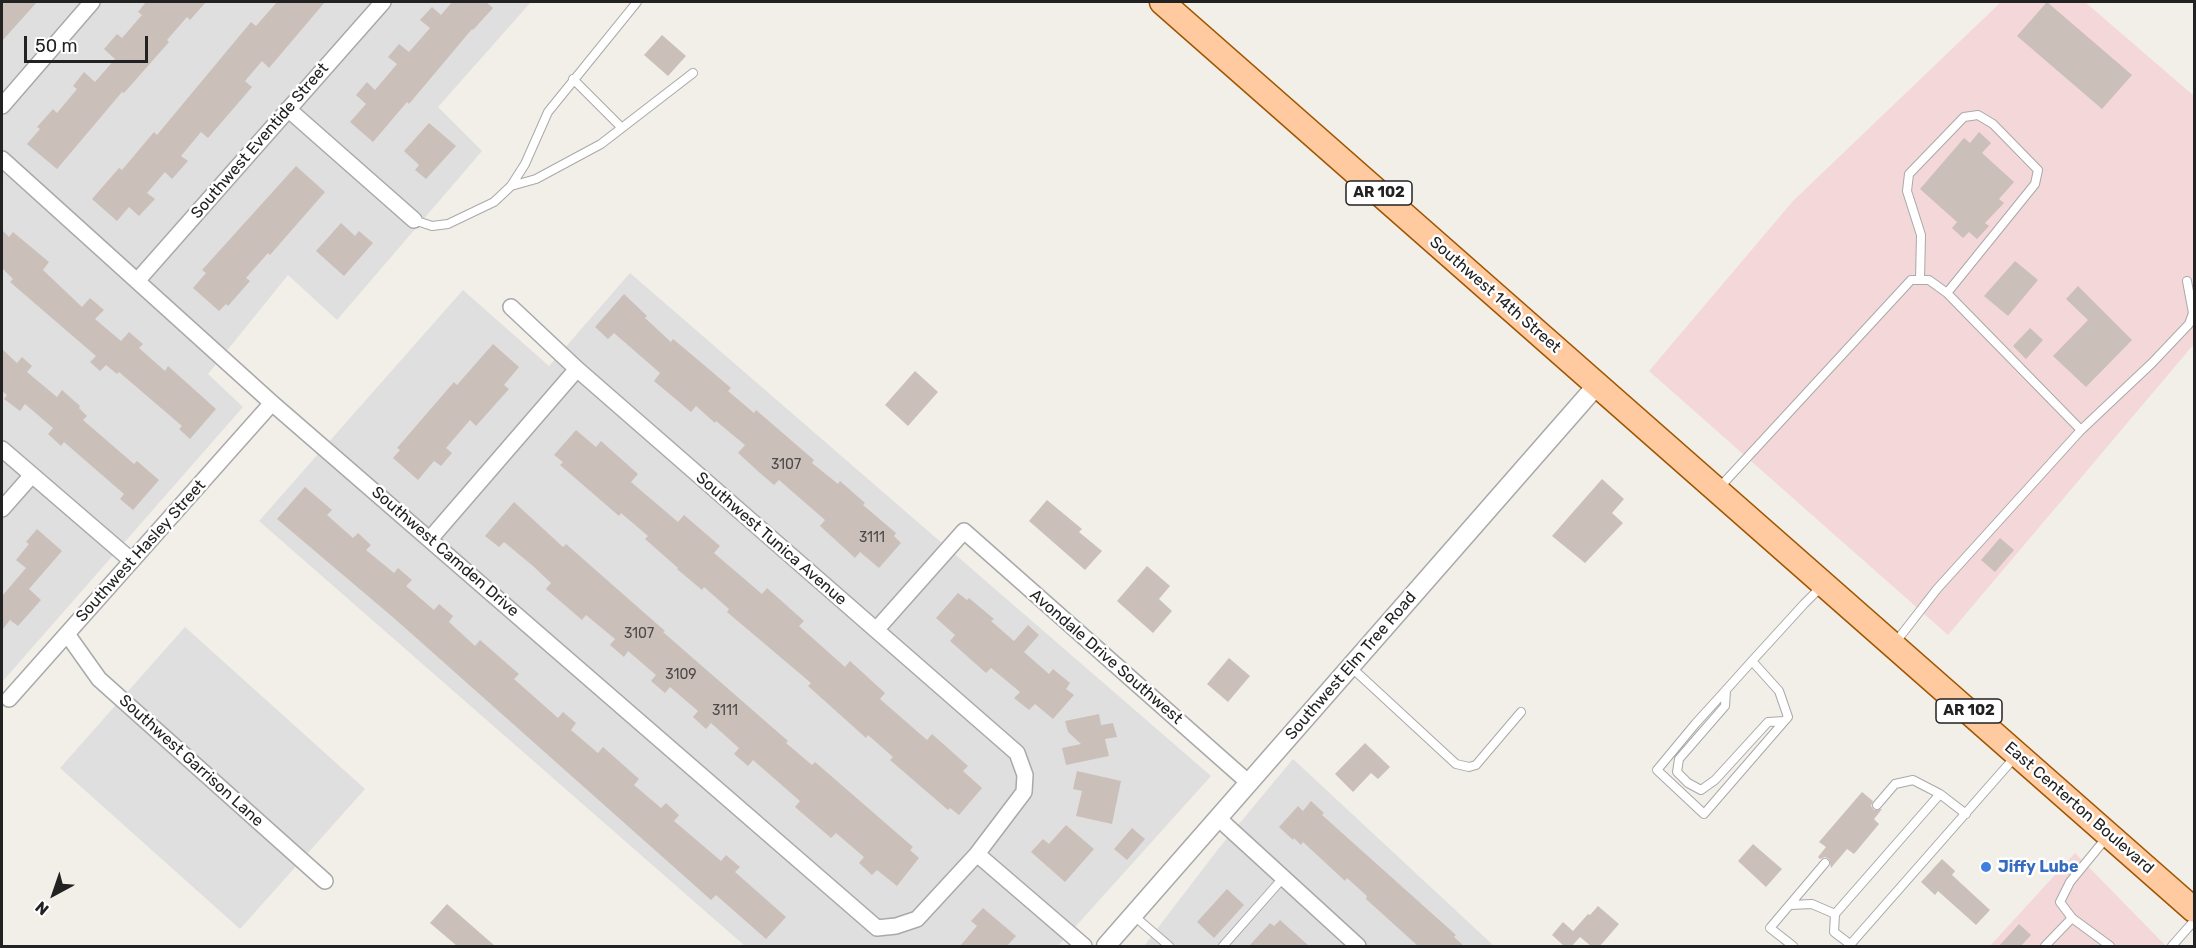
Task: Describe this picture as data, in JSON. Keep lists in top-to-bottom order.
{
  "streets": {
    "main road": ["AR 102", "Southwest 14th Street", "East Centerton Boulevard"],
    "street": [
      "Southwest Eventide Street",
      "Southwest Tunica Avenue",
      "Southwest Hasley Street",
      "Southwest Camden Drive",
      "Avondale Drive Southwest",
      "Southwest Elm Tree Road",
      "Southwest Garrison Lane"
    ]
  },
  "crossings": [
    ["Southwest Eventide Street", "Southwest Camden Drive"],
    ["Southwest 14th Street", "Southwest Elm Tree Road"],
    ["Southwest 14th Street", "East Centerton Boulevard"],
    ["Southwest Tunica Avenue", "Southwest Camden Drive"],
    ["Southwest Tunica Avenue", "Avondale Drive Southwest"],
    ["Southwest Hasley Street", "Southwest Camden Drive"],
    ["Southwest Hasley Street", "Southwest Garrison Lane"],
    ["Avondale Drive Southwest", "Southwest Elm Tree Road"]
  ],
  "places": ["Jiffy Lube"],
  "house_numbers": [
    "3107",
    "3111",
    "3107",
    "3109",
    "3111"
  ],
  "scale_bar": "50 m",
  "north": "bottom left"
}
